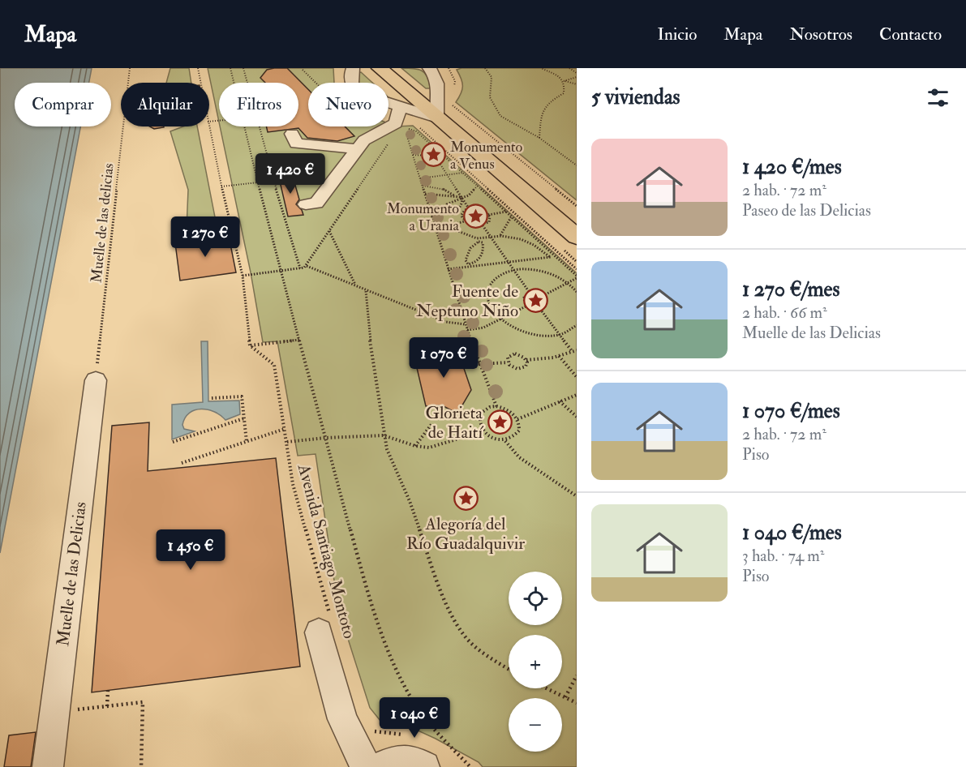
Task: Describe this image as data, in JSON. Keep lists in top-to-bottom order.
{
  "streets": {
    "street": ["Muelle de las Delicias"],
    "path": ["Muelle de las delicias", "Avenida Santiago Montoto"]
  },
  "crossings": [
    ["Muelle de las delicias", "Muelle de las Delicias"]
  ],
  "places": {
    "place": [
      "Monumento a Venus",
      "Monumento a Urania",
      "Fuente de Neptuno Niño",
      "Glorieta de Haití",
      "Alegoría del Río Guadalquivir"
    ]
  },
  "page": {
    "header": "Mapa",
    "nav": [
      "Inicio",
      "Mapa",
      "Nosotros",
      "Contacto"
    ],
    "heading": "5 viviendas",
    "chip": [
      "Comprar",
      "Alquilar",
      "Filtros",
      "Nuevo"
    ],
    "list": [
      {
        "name": "1 420 €/mes",
        "note": "2 hab. · 72 m² · Paseo de las Delicias"
      },
      {
        "name": "1 270 €/mes",
        "note": "2 hab. · 66 m² · Muelle de las Delicias"
      },
      {
        "name": "1 070 €/mes",
        "note": "2 hab. · 72 m² · Piso"
      },
      {
        "name": "1 040 €/mes",
        "note": "3 hab. · 74 m² · Piso"
      }
    ],
    "price": [
      "1 420 €",
      "1 270 €",
      "1 070 €",
      "1 450 €",
      "1 040 €"
    ],
    "map_buttons": ["+", "−"]
  }
}
